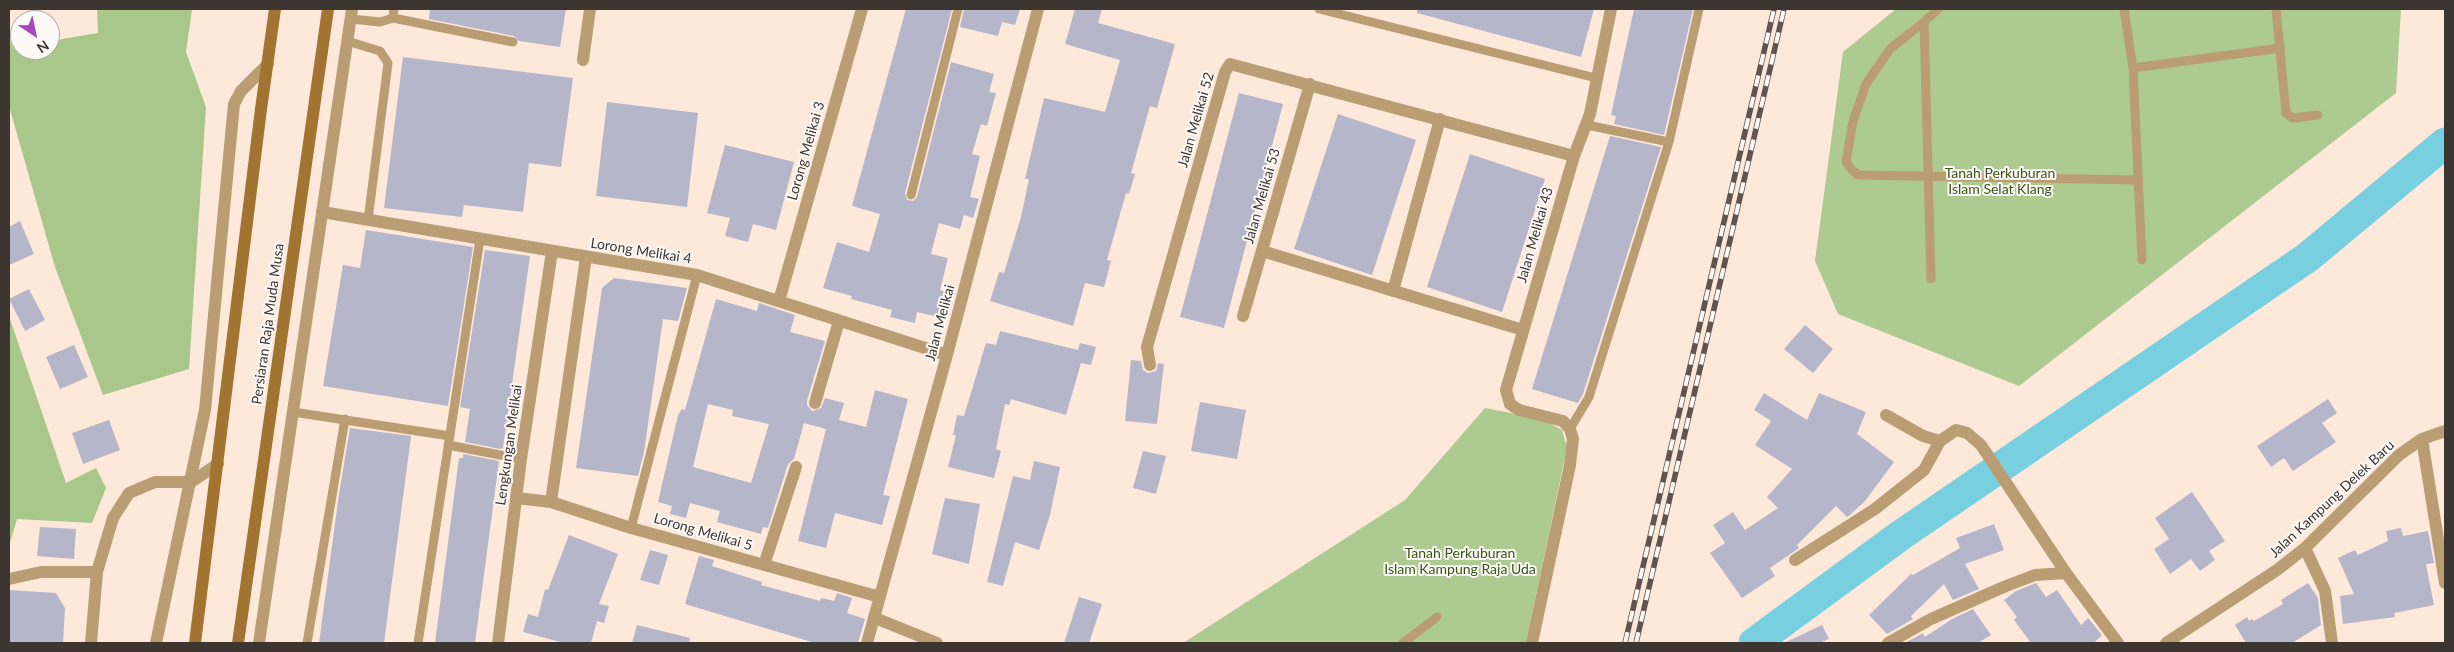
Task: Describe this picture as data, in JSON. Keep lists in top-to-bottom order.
{
  "streets": {
    "main road": ["Persiaran Raja Muda Musa"],
    "street": [
      "Jalan Melikai 52",
      "Lorong Melikai 3",
      "Jalan Melikai 53",
      "Jalan Melikai 43",
      "Lorong Melikai 4",
      "Jalan Melikai",
      "Lengkungan Melikai",
      "Jalan Kampung Delek Baru",
      "Lorong Melikai 5"
    ]
  },
  "crossings": [
    ["Jalan Melikai 52", "Jalan Melikai 53"],
    ["Jalan Melikai 52", "Jalan Melikai 43"],
    ["Lorong Melikai 3", "Lorong Melikai 4"],
    ["Lorong Melikai 4", "Jalan Melikai"],
    ["Lorong Melikai 4", "Lengkungan Melikai"],
    ["Jalan Melikai", "Lorong Melikai 5"],
    ["Lengkungan Melikai", "Lorong Melikai 5"]
  ],
  "parks": ["Tanah Perkuburan Islam Selat Klang", "Tanah Perkuburan Islam Kampung Raja Uda"],
  "north": "bottom right"
}
